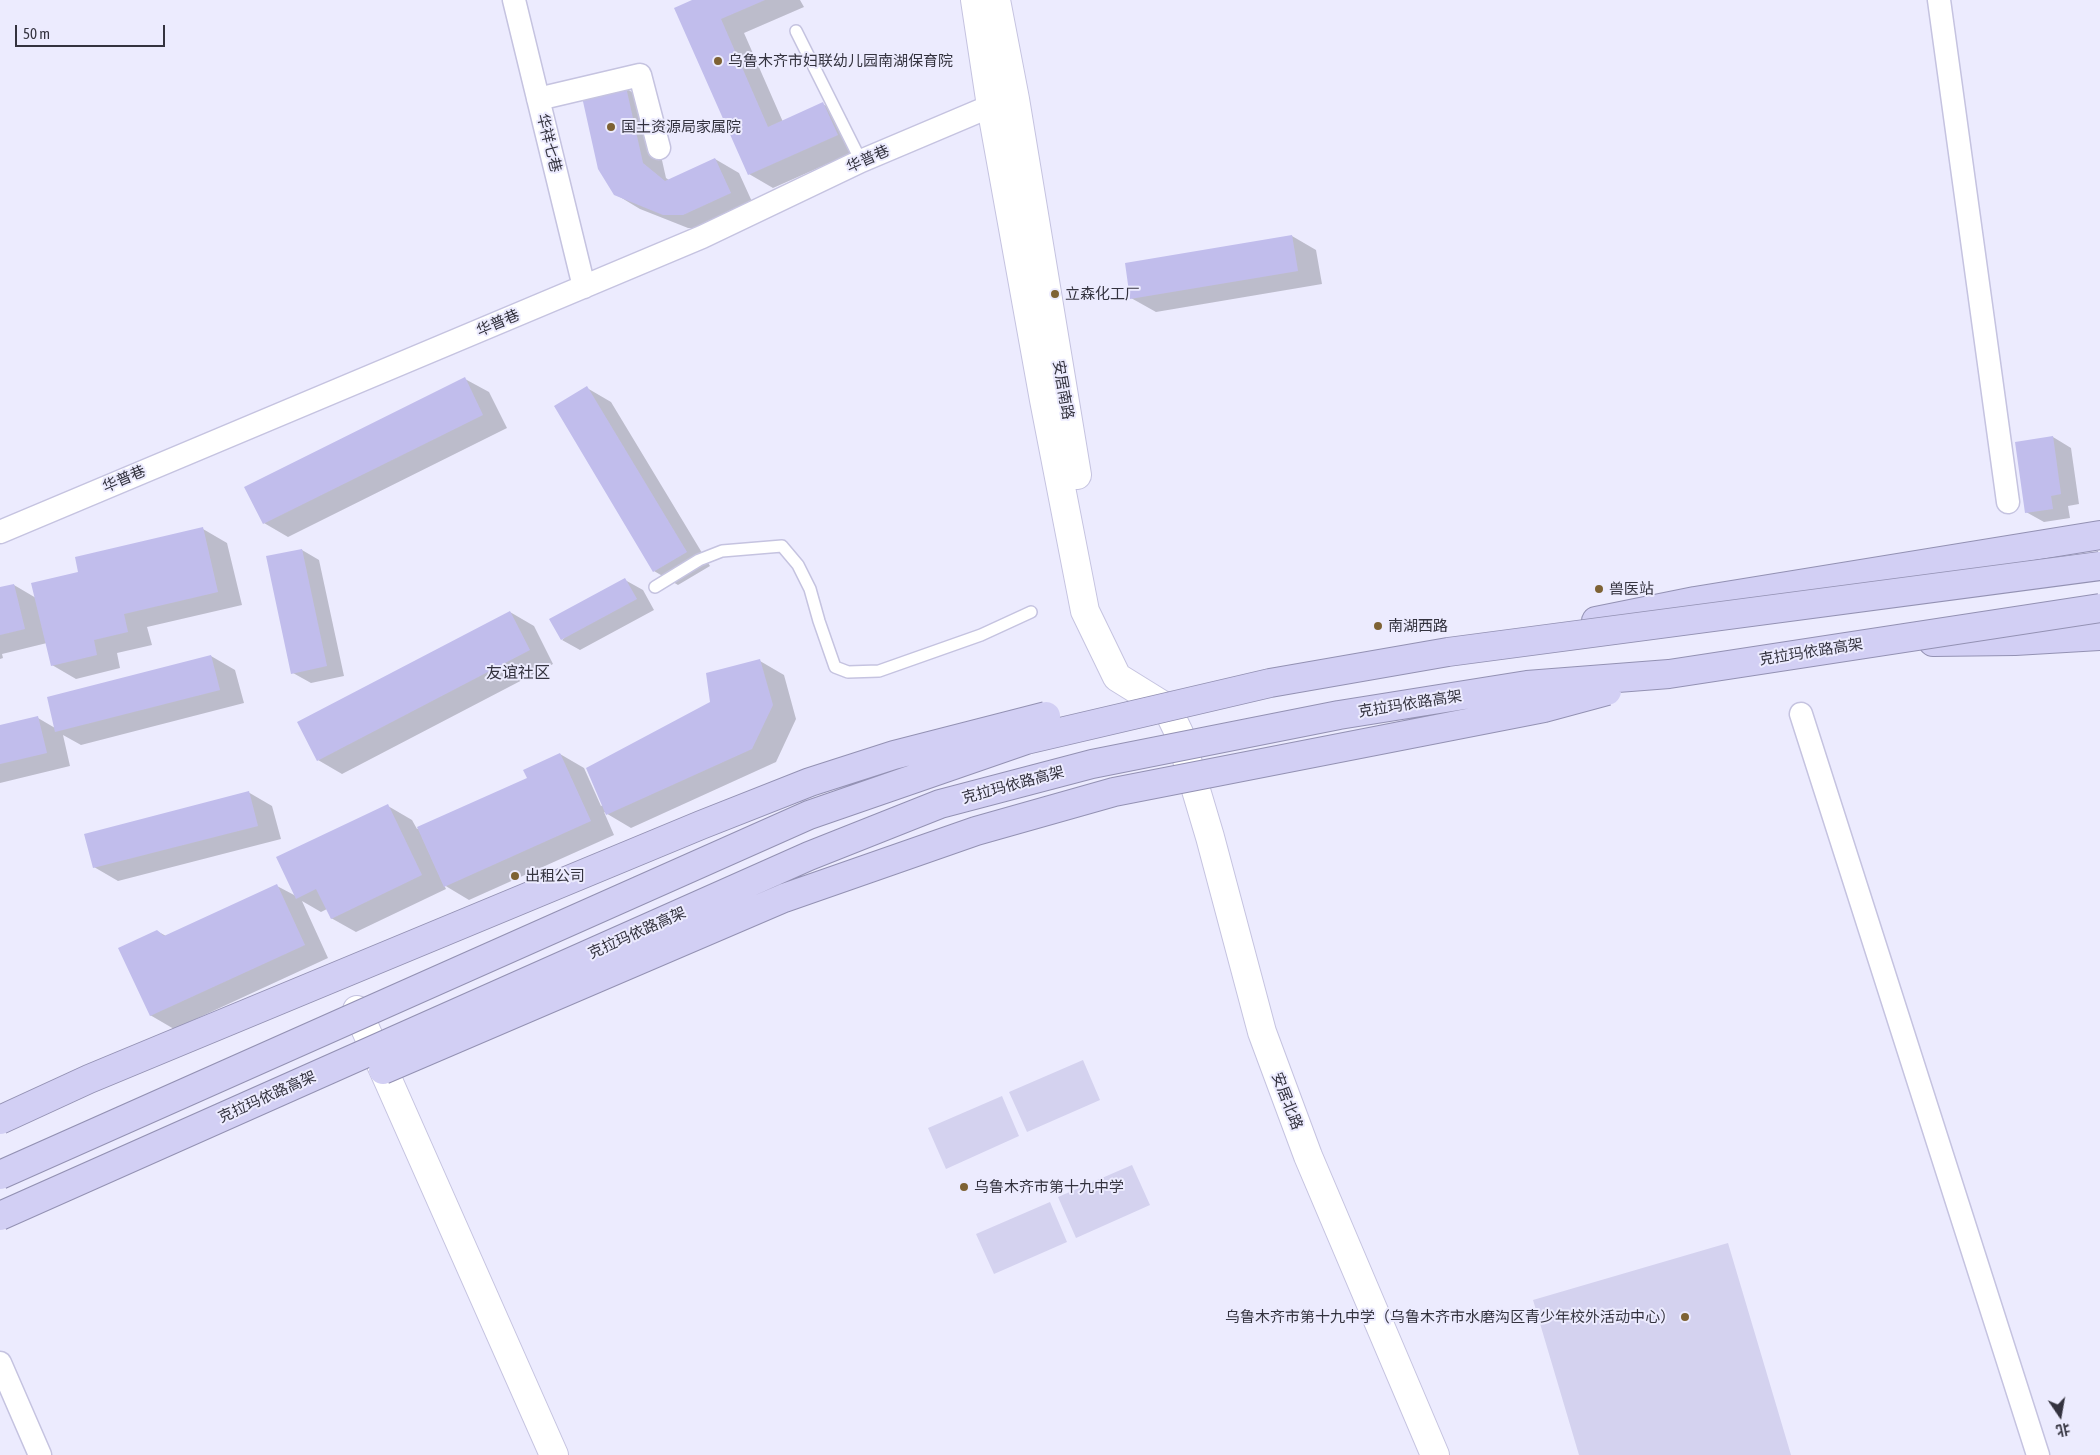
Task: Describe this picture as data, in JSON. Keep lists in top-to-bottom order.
{
  "streets": {
    "highway": ["克拉玛依路高架"],
    "street": [
      "华祥七巷",
      "华普巷",
      "安居南路",
      "安居北路"
    ]
  },
  "crossings": [
    ["华祥七巷", "华普巷"],
    ["华普巷", "安居南路"],
    ["安居南路", "安居北路"]
  ],
  "districts": ["友谊社区"],
  "places": [
    "乌鲁木齐市妇联幼儿园南湖保育院",
    "国土资源局家属院",
    "立森化工厂",
    "兽医站",
    "南湖西路",
    "出租公司",
    "乌鲁木齐市第十九中学",
    "乌鲁木齐市第十九中学（乌鲁木齐市水磨沟区青少年校外活动中心）"
  ],
  "scale_bar": "50 m",
  "north": "bottom"
}
